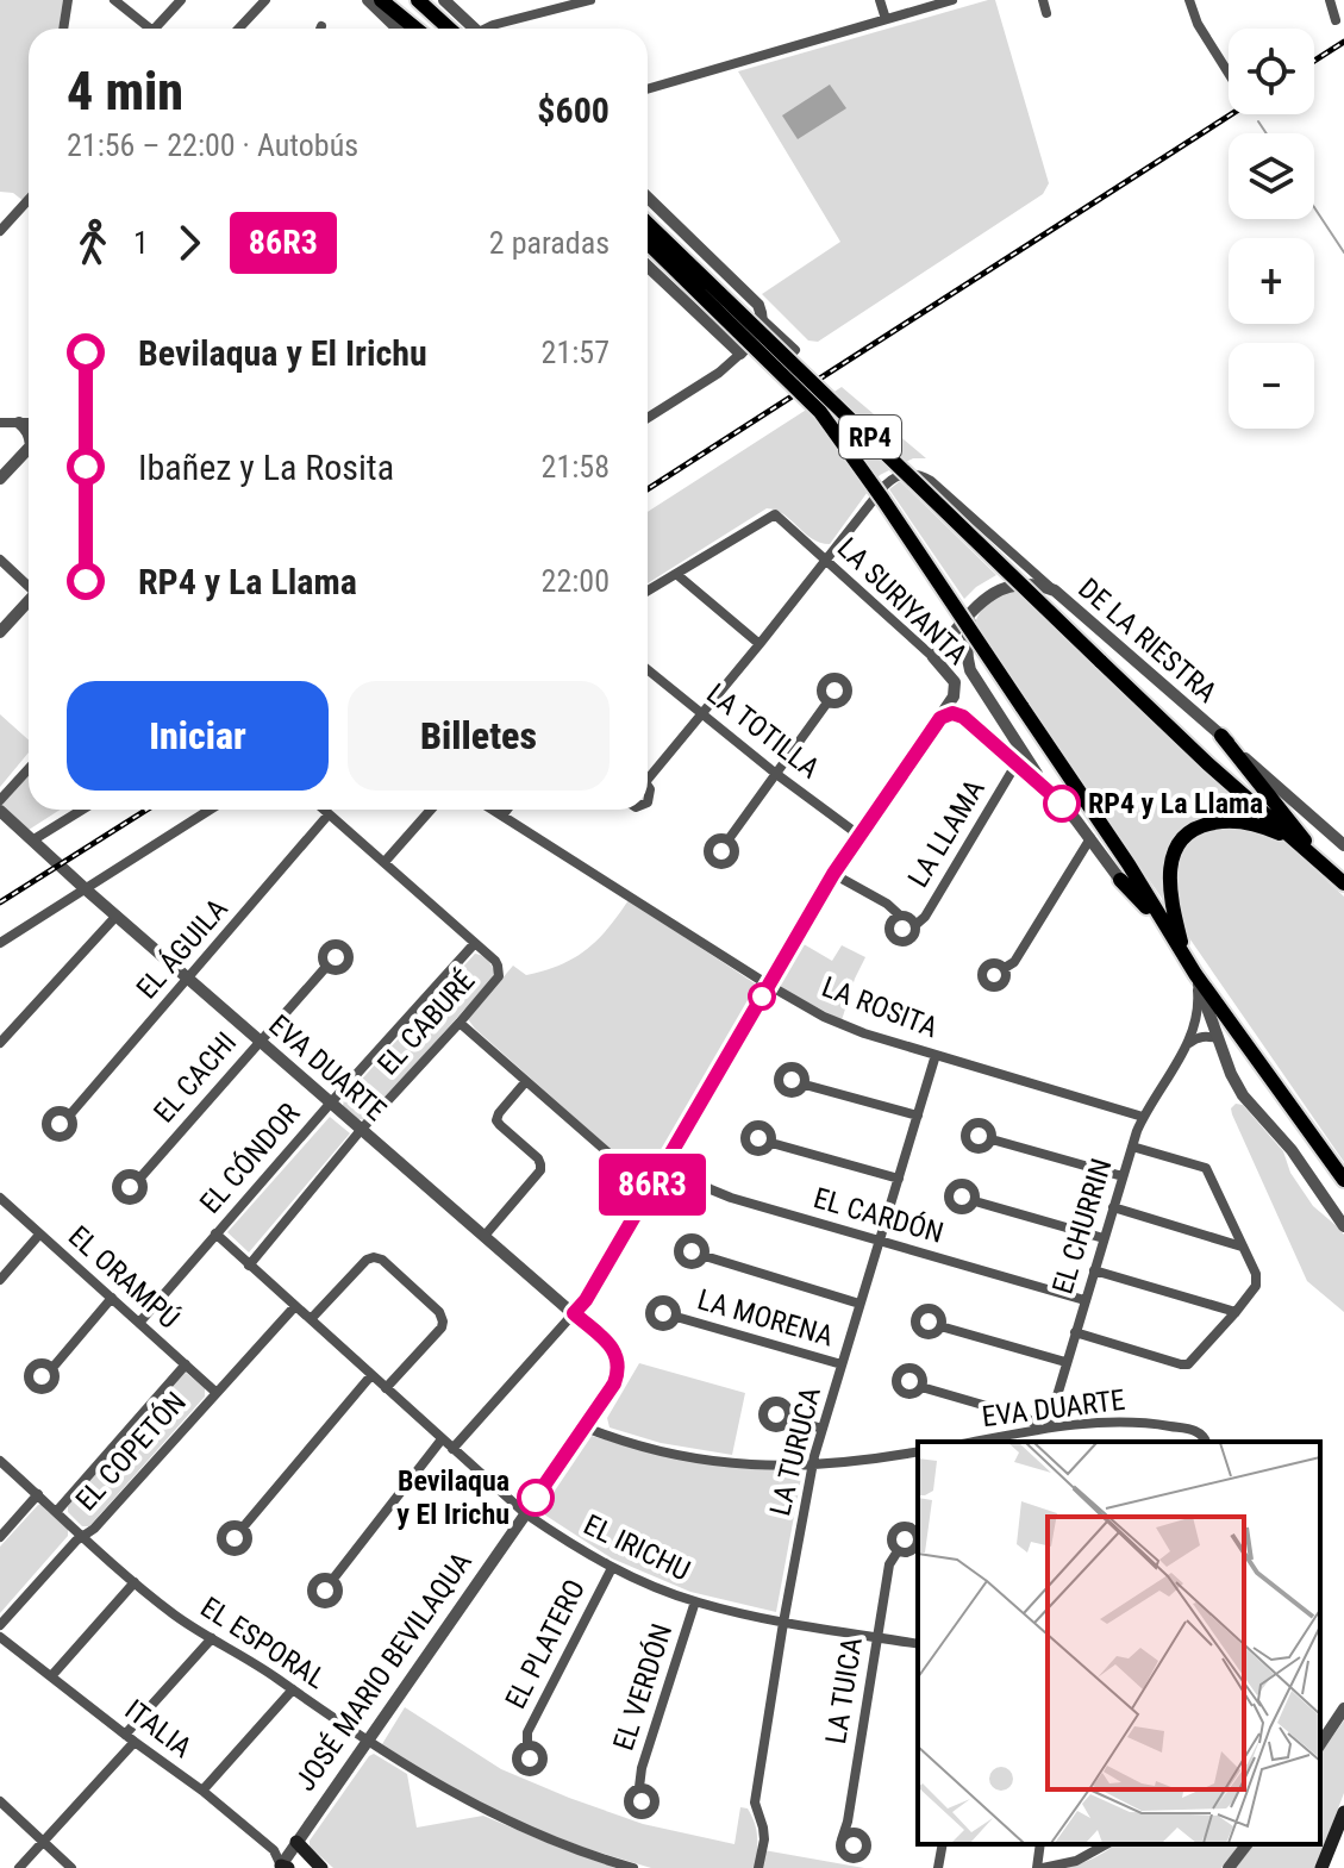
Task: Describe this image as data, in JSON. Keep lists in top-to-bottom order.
{
  "streets": {
    "main road": ["RP4"],
    "street": [
      "LA SURIYANTA",
      "DE LA RIESTRA",
      "LA TOTILLA",
      "LA LLAMA",
      "EL ÁGUILA",
      "LA ROSITA",
      "EL CABURÉ",
      "EVA DUARTE",
      "EL CACHI",
      "EL CÓNDOR",
      "EL CARDÓN",
      "EL CHURRIN",
      "EL ORAMPÚ",
      "LA MORENA",
      "EL COPETÓN",
      "LA TURUCA",
      "EL IRICHU",
      "EL ESPORAL",
      "EL PLATERO",
      "JOSÉ MARIO BEVILAQUA",
      "EL VERDÓN",
      "LA TUICA",
      "ITALIA"
    ]
  },
  "crossings": [
    ["RP4", "EL CHURRIN"],
    ["LA SURIYANTA", "DE LA RIESTRA"],
    ["LA SURIYANTA", "LA LLAMA"],
    ["EL ÁGUILA", "EVA DUARTE"],
    ["LA ROSITA", "EL CHURRIN"],
    ["LA ROSITA", "LA TURUCA"],
    ["EL CABURÉ", "EVA DUARTE"],
    ["EL CABURÉ", "EL CÓNDOR"],
    ["EL CABURÉ", "EL IRICHU"],
    ["EVA DUARTE", "EL CACHI"],
    ["EVA DUARTE", "EL CÓNDOR"],
    ["EVA DUARTE", "EL CHURRIN"],
    ["EVA DUARTE", "JOSÉ MARIO BEVILAQUA"],
    ["EL CÓNDOR", "EL ORAMPÚ"],
    ["EL CÓNDOR", "EL IRICHU"],
    ["EL CARDÓN", "EL CHURRIN"],
    ["EL CARDÓN", "LA TURUCA"],
    ["EL ORAMPÚ", "EL COPETÓN"],
    ["LA MORENA", "LA TURUCA"],
    ["EL COPETÓN", "EL IRICHU"],
    ["EL COPETÓN", "EL ESPORAL"],
    ["LA TURUCA", "EL IRICHU"],
    ["EL IRICHU", "EL PLATERO"],
    ["EL IRICHU", "JOSÉ MARIO BEVILAQUA"],
    ["EL IRICHU", "EL VERDÓN"],
    ["EL IRICHU", "LA TUICA"],
    ["EL ESPORAL", "JOSÉ MARIO BEVILAQUA"],
    ["JOSÉ MARIO BEVILAQUA", "ITALIA"]
  ],
  "places": ["RP4 y La Llama", "Bevilaqua y El Irichu"],
  "lines": ["bus line 86R3"],
  "page": {
    "on_map": "86R3",
    "map_buttons": ["+", "−"],
    "heading": ["4 min", "21:56 – 22:00 · Autobús", "$600"],
    "legs": ["1", "86R3", "2 paradas"],
    "list": [
      {
        "name": "Bevilaqua y El Irichu",
        "value": "21:57"
      },
      {
        "name": "Ibañez y La Rosita",
        "value": "21:58"
      },
      {
        "name": "RP4 y La Llama",
        "value": "22:00"
      }
    ],
    "buttons": ["Iniciar", "Billetes"]
  }
}
